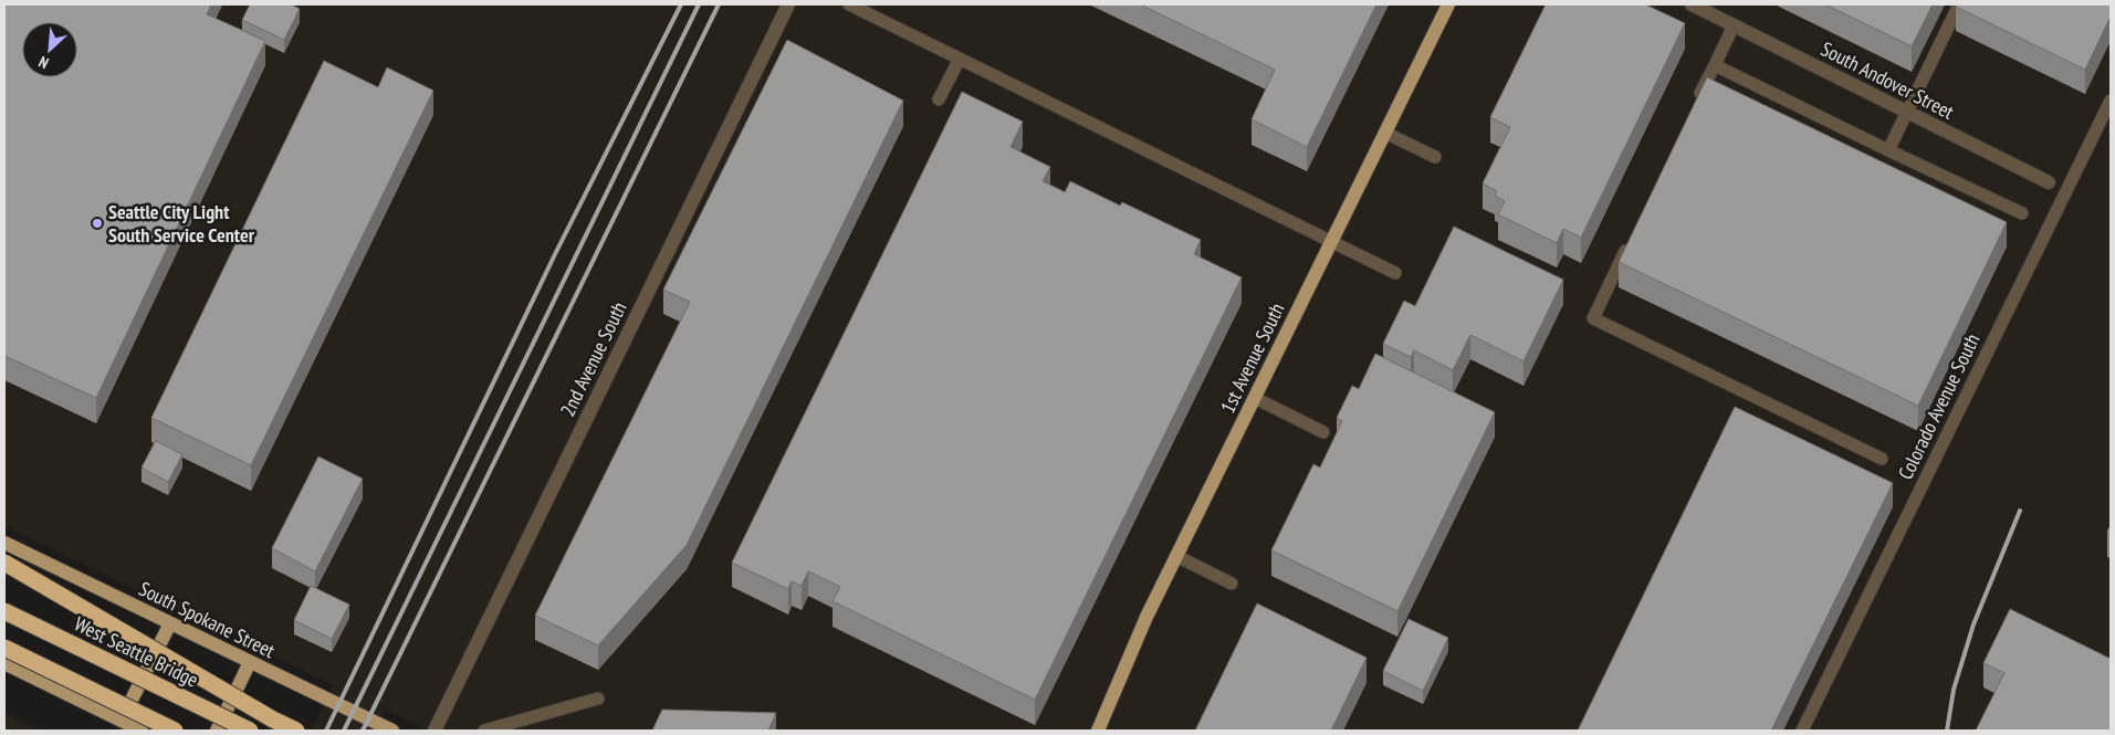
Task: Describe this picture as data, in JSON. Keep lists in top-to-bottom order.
{
  "streets": {
    "highway": ["West Seattle Bridge"],
    "main road": ["1st Avenue South", "South Spokane Street"],
    "street": ["South Andover Street", "2nd Avenue South"],
    "lane": ["Colorado Avenue South"]
  },
  "crossings": [
    ["South Andover Street", "Colorado Avenue South"]
  ],
  "places": ["Seattle City Light South Service Center"],
  "north": "bottom left"
}
